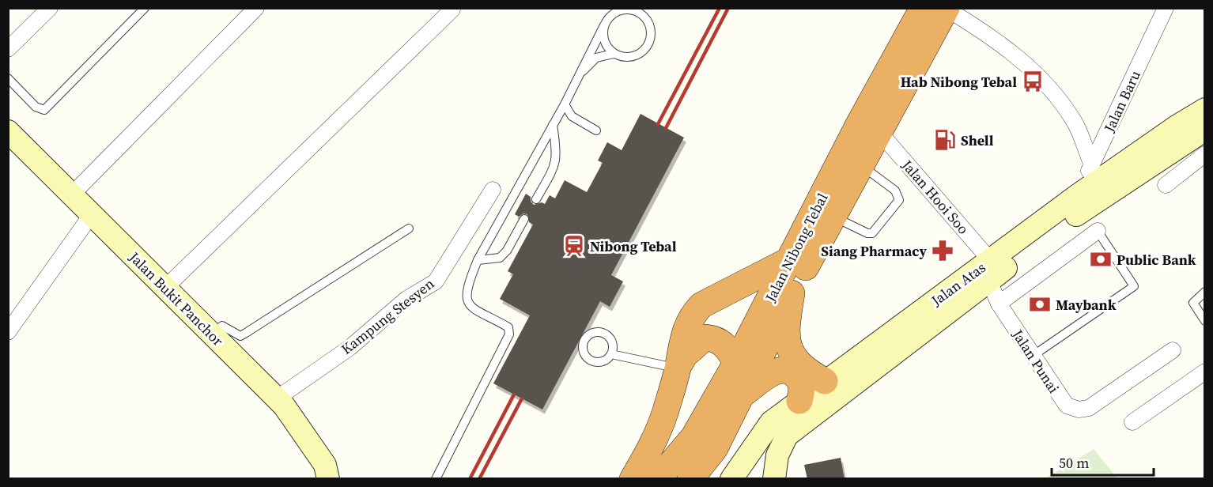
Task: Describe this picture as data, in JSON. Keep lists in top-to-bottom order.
{
  "streets": {
    "highway": ["Jalan Nibong Tebal"],
    "main road": ["Jalan Atas", "Jalan Bukit Panchor"],
    "street": [
      "Jalan Baru",
      "Jalan Hooi Soo",
      "Kampung Stesyen",
      "Jalan Punai"
    ]
  },
  "crossings": [
    ["Jalan Baru", "Jalan Atas"],
    ["Jalan Hooi Soo", "Jalan Nibong Tebal"],
    ["Jalan Hooi Soo", "Jalan Atas"],
    ["Jalan Hooi Soo", "Jalan Punai"],
    ["Jalan Atas", "Jalan Punai"],
    ["Jalan Bukit Panchor", "Kampung Stesyen"]
  ],
  "places": {
    "bus stop": ["Hab Nibong Tebal"],
    "fuel station": ["Shell"],
    "station": ["Nibong Tebal"],
    "pharmacy": ["Siang Pharmacy"],
    "bank": ["Public Bank", "Maybank"]
  },
  "scale_bar": "50 m"
}
